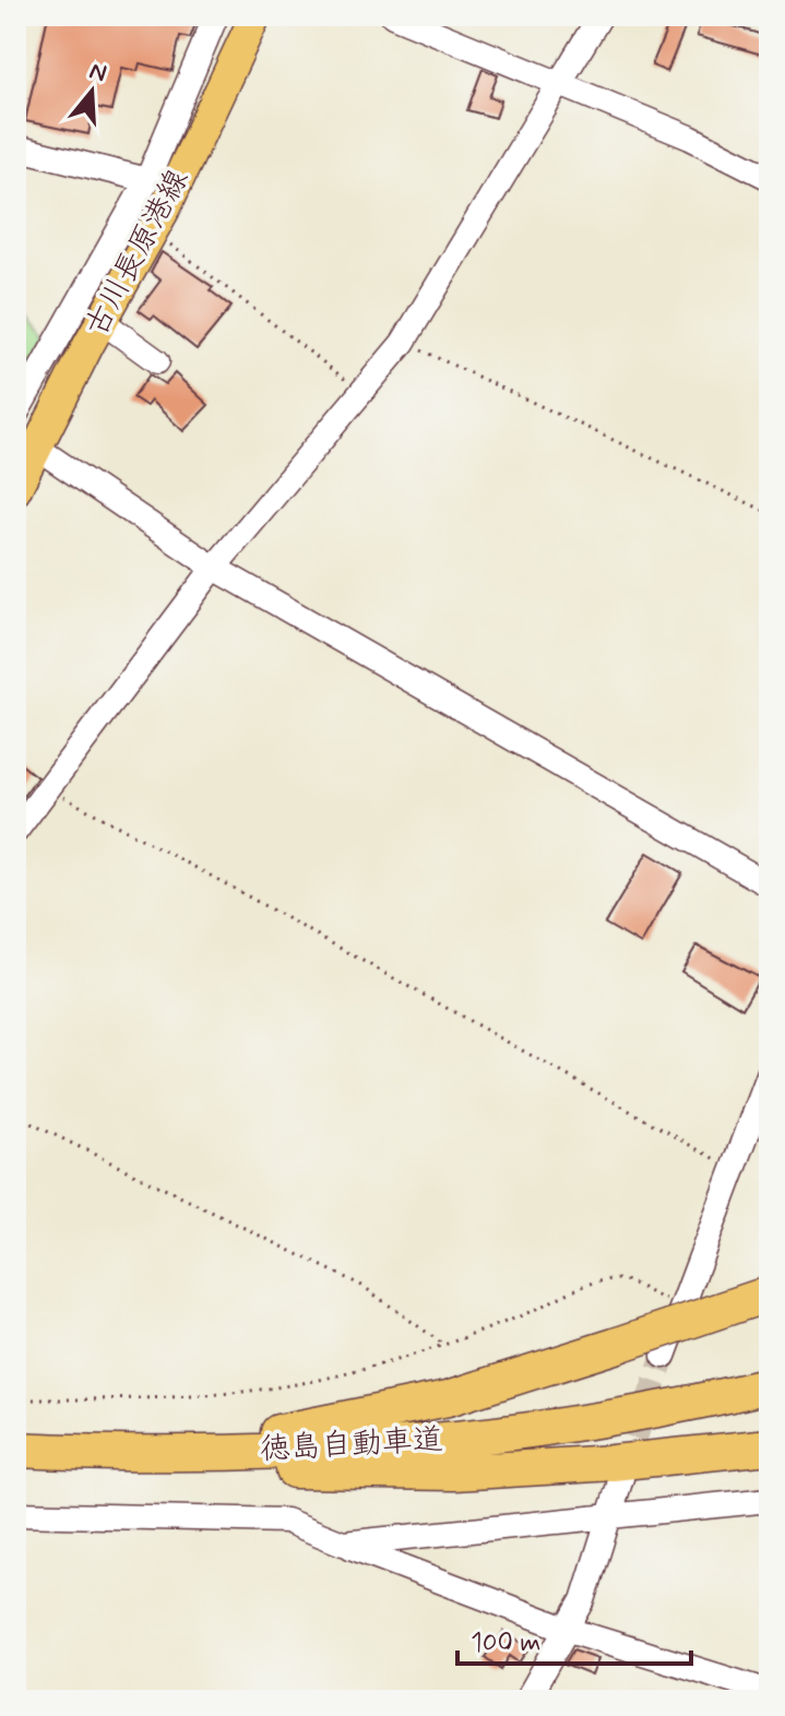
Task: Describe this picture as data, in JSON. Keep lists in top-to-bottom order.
{
  "streets": {
    "highway": ["徳島自動車道"],
    "main road": ["古川長原港線"]
  },
  "scale_bar": "100 m",
  "north": "top"
}
